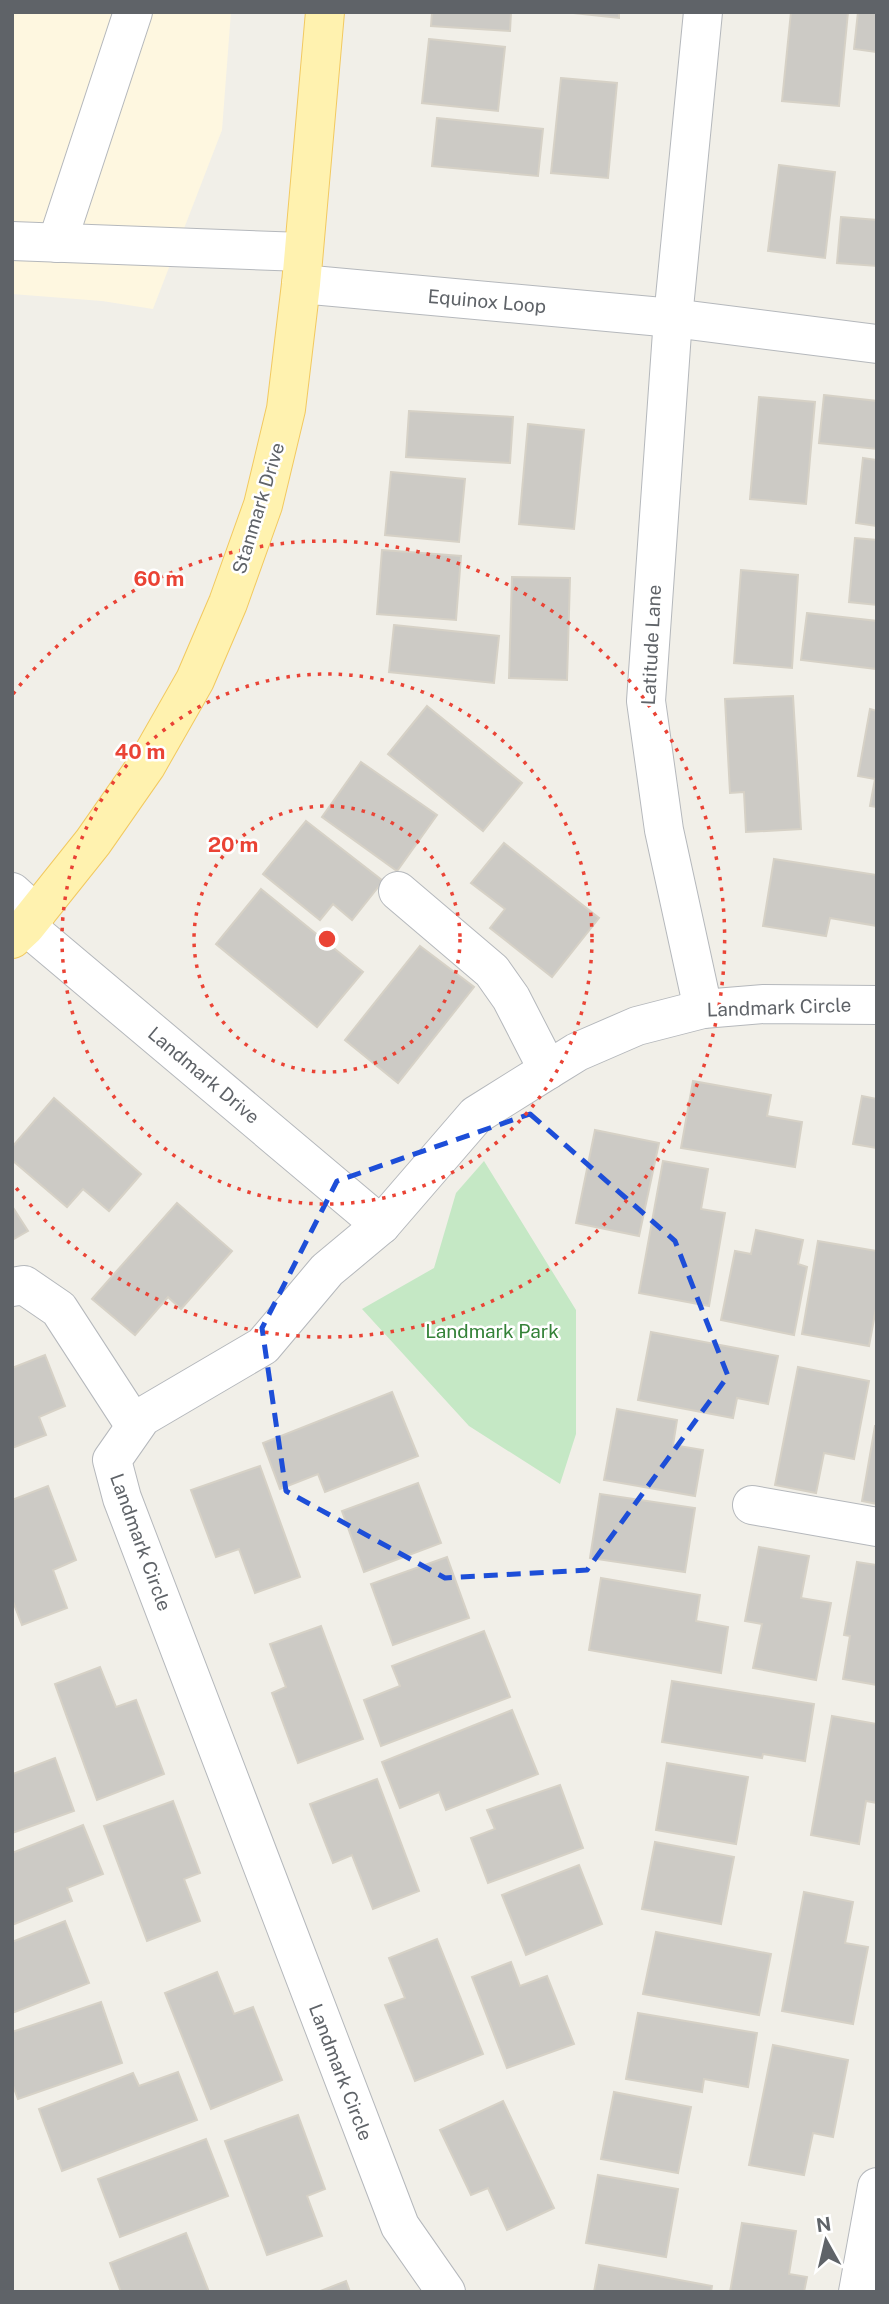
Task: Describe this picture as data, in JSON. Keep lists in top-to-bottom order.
{
  "streets": {
    "main road": ["Stanmark Drive"],
    "street": [
      "Equinox Loop",
      "Latitude Lane",
      "Landmark Circle",
      "Landmark Drive"
    ]
  },
  "crossings": [
    ["Equinox Loop", "Stanmark Drive"],
    ["Equinox Loop", "Latitude Lane"],
    ["Stanmark Drive", "Landmark Drive"],
    ["Latitude Lane", "Landmark Circle"],
    ["Landmark Circle", "Landmark Drive"]
  ],
  "parks": ["Landmark Park"],
  "north": "top",
  "rings": ["60 m", "40 m", "20 m"]
}
